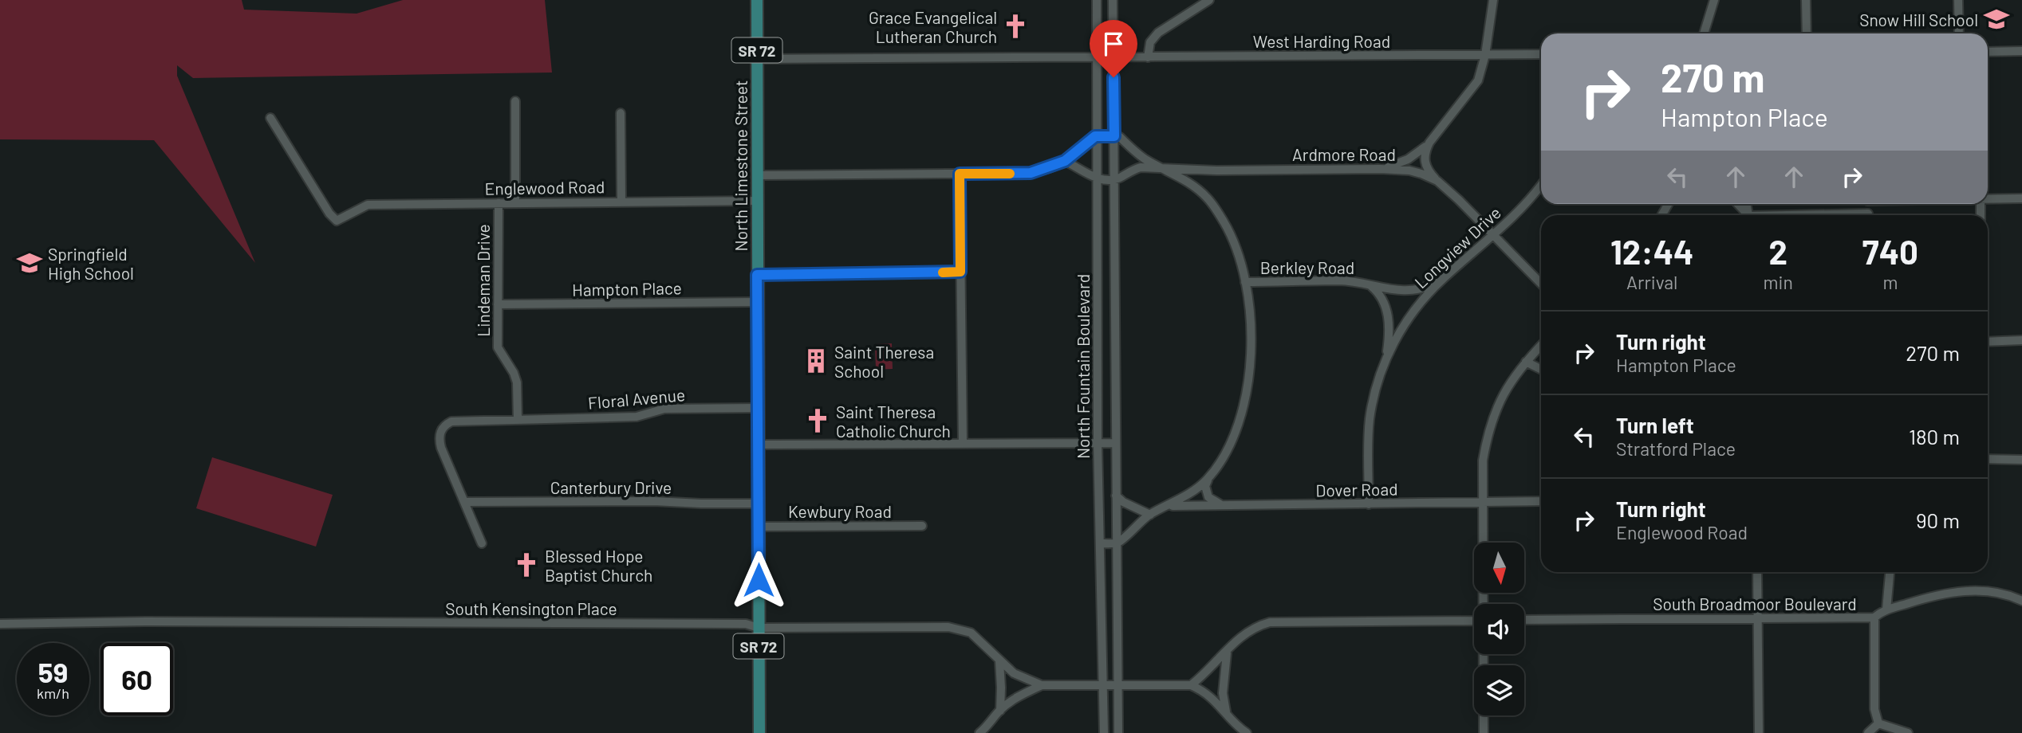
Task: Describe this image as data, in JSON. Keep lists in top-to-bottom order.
{
  "streets": {
    "main road": ["SR 72", "North Limestone Street"],
    "street": [
      "West Harding Road",
      "Ardmore Road",
      "Englewood Road",
      "Longview Drive",
      "Berkley Road",
      "Lindeman Drive",
      "Hampton Place",
      "North Fountain Boulevard",
      "Floral Avenue",
      "Canterbury Drive",
      "Dover Road",
      "Kewbury Road",
      "South Broadmoor Boulevard",
      "South Kensington Place"
    ]
  },
  "crossings": [
    ["West Harding Road", "North Limestone Street"],
    ["West Harding Road", "North Fountain Boulevard"],
    ["Ardmore Road", "Longview Drive"],
    ["Ardmore Road", "North Fountain Boulevard"],
    ["North Limestone Street", "Englewood Road"],
    ["North Limestone Street", "Hampton Place"],
    ["North Limestone Street", "Floral Avenue"],
    ["North Limestone Street", "Canterbury Drive"],
    ["North Limestone Street", "Kewbury Road"],
    ["North Limestone Street", "South Kensington Place"],
    ["Englewood Road", "Lindeman Drive"],
    ["Longview Drive", "Berkley Road"],
    ["Longview Drive", "Dover Road"],
    ["Lindeman Drive", "Hampton Place"],
    ["Lindeman Drive", "Floral Avenue"],
    ["Floral Avenue", "Canterbury Drive"]
  ],
  "places": {
    "school or university": ["Snow Hill School", "Springfield High School"],
    "church": ["Grace Evangelical Lutheran Church", "Saint Theresa Catholic Church", "Blessed Hope Baptist Church"],
    "building": ["Saint Theresa School"]
  },
  "north": "bottom",
  "page": {
    "turn": ["270 m", "Hampton Place"],
    "eta": [
      "12:44",
      "Arrival",
      "2",
      "min",
      "740",
      "m"
    ],
    "list": [
      {
        "name": "Turn right",
        "note": "Hampton Place",
        "value": "270 m"
      },
      {
        "name": "Turn left",
        "note": "Stratford Place",
        "value": "180 m"
      },
      {
        "name": "Turn right",
        "note": "Englewood Road",
        "value": "90 m"
      }
    ],
    "speed": "59 km/h",
    "limit": "60"
  }
}
